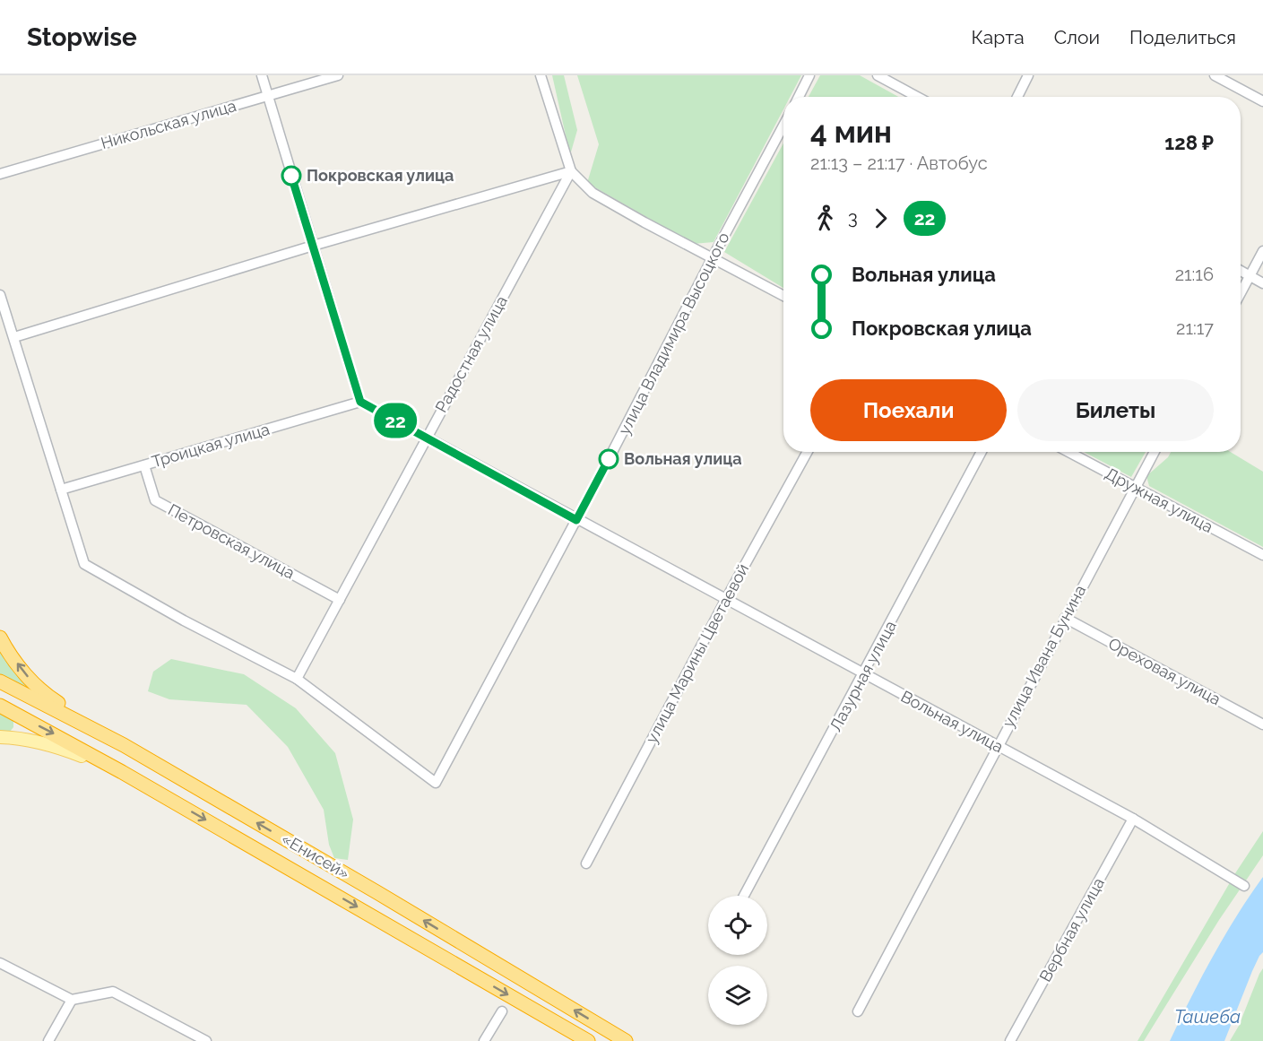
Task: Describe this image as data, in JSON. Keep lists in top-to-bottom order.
{
  "streets": {
    "highway": ["«Енисей»"],
    "street": [
      "Никольская улица",
      "улица Владимира Высоцкого",
      "Радостная улица",
      "Троицкая улица",
      "Дружная улица",
      "Петровская улица",
      "улица Марины Цветаевой",
      "улица Ивана Бунина",
      "Ореховая улица",
      "Лазурная улица",
      "Вольная улица",
      "Вербная улица"
    ]
  },
  "crossings": [
    ["улица Владимира Высоцкого", "Радостная улица"],
    ["улица Владимира Высоцкого", "Вольная улица"],
    ["Радостная улица", "Петровская улица"],
    ["Радостная улица", "Вольная улица"],
    ["Троицкая улица", "Петровская улица"],
    ["Троицкая улица", "Вольная улица"],
    ["Дружная улица", "улица Ивана Бунина"],
    ["улица Марины Цветаевой", "Вольная улица"],
    ["улица Ивана Бунина", "Ореховая улица"],
    ["улица Ивана Бунина", "Вольная улица"],
    ["Лазурная улица", "Вольная улица"],
    ["Вольная улица", "Вербная улица"]
  ],
  "water": ["Ташеба"],
  "places": ["Покровская улица", "Вольная улица"],
  "lines": ["bus line 22"],
  "page": {
    "header": "Stopwise",
    "nav": ["Карта", "Слои", "Поделиться"],
    "on_map": "22",
    "heading": ["4 мин", "21:13 – 21:17 · Автобус", "128 ₽"],
    "legs": ["3", "22"],
    "list": [
      {
        "name": "Вольная улица",
        "value": "21:16"
      },
      {
        "name": "Покровская улица",
        "value": "21:17"
      }
    ],
    "buttons": ["Поехали", "Билеты"]
  }
}
